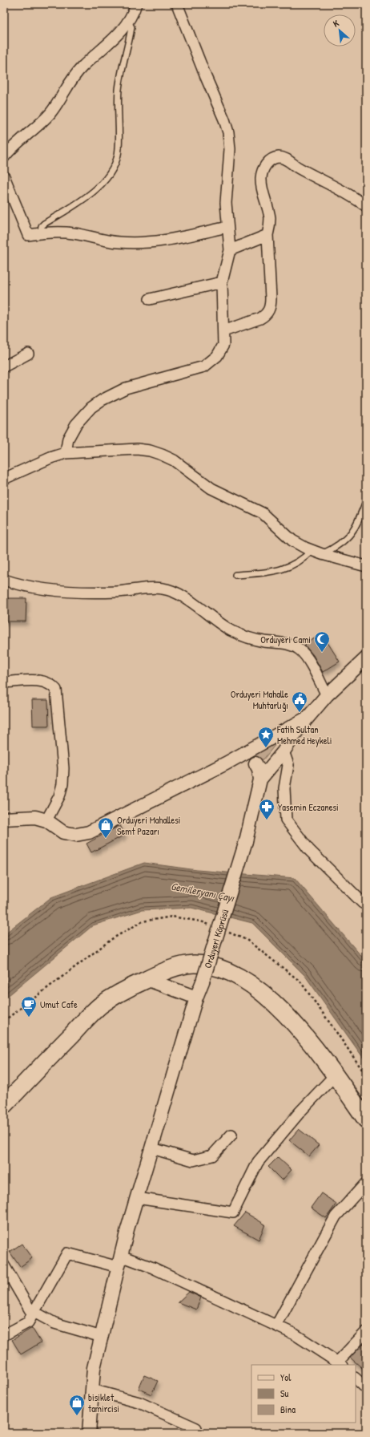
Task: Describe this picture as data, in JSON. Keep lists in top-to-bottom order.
{
  "streets": {
    "street": ["Orduyeri Köprüsü"]
  },
  "water": ["Gemileryanı Çayı"],
  "places": {
    "mosque": ["Orduyeri Cami"],
    "public building": ["Orduyeri Mahalle Muhtarlığı"],
    "place": ["Fatih Sultan Mehmed Heykeli"],
    "pharmacy": ["Yasemin Eczanesi"],
    "shop": ["Orduyeri Mahallesi Semt Pazarı", "bisiklet tamircisi"],
    "cafe": ["Umut Cafe"]
  },
  "legend": ["Yol", "Su", "Bina"],
  "north": "top left"
}
